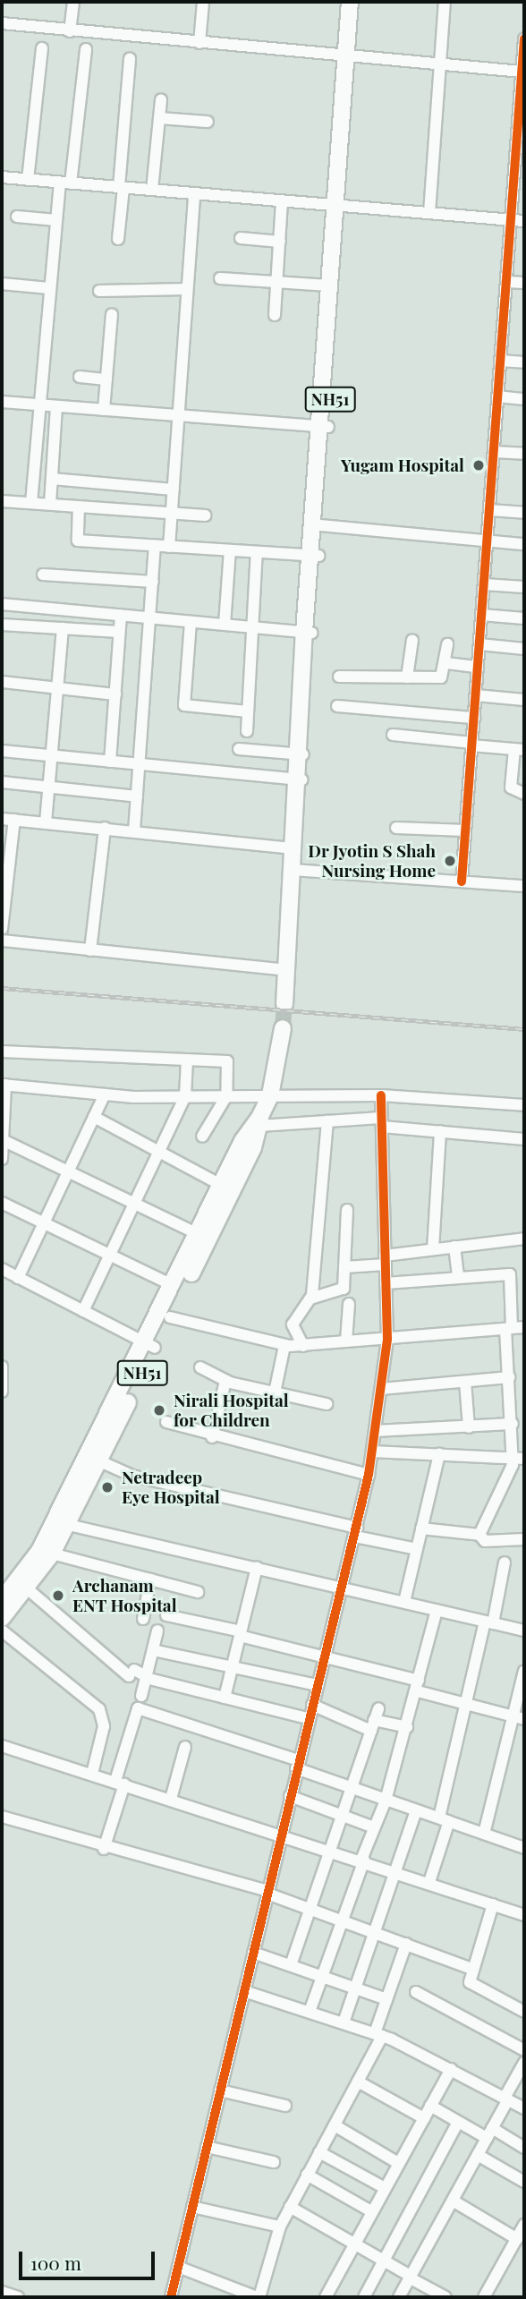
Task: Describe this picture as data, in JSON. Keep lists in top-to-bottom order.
{
  "streets": {
    "highway": ["NH51"]
  },
  "places": [
    "Yugam Hospital",
    "Dr Jyotin S Shah Nursing Home",
    "Nirali Hospital for Children",
    "Netradeep Eye Hospital",
    "Archanam ENT Hospital"
  ],
  "scale_bar": "100 m"
}
